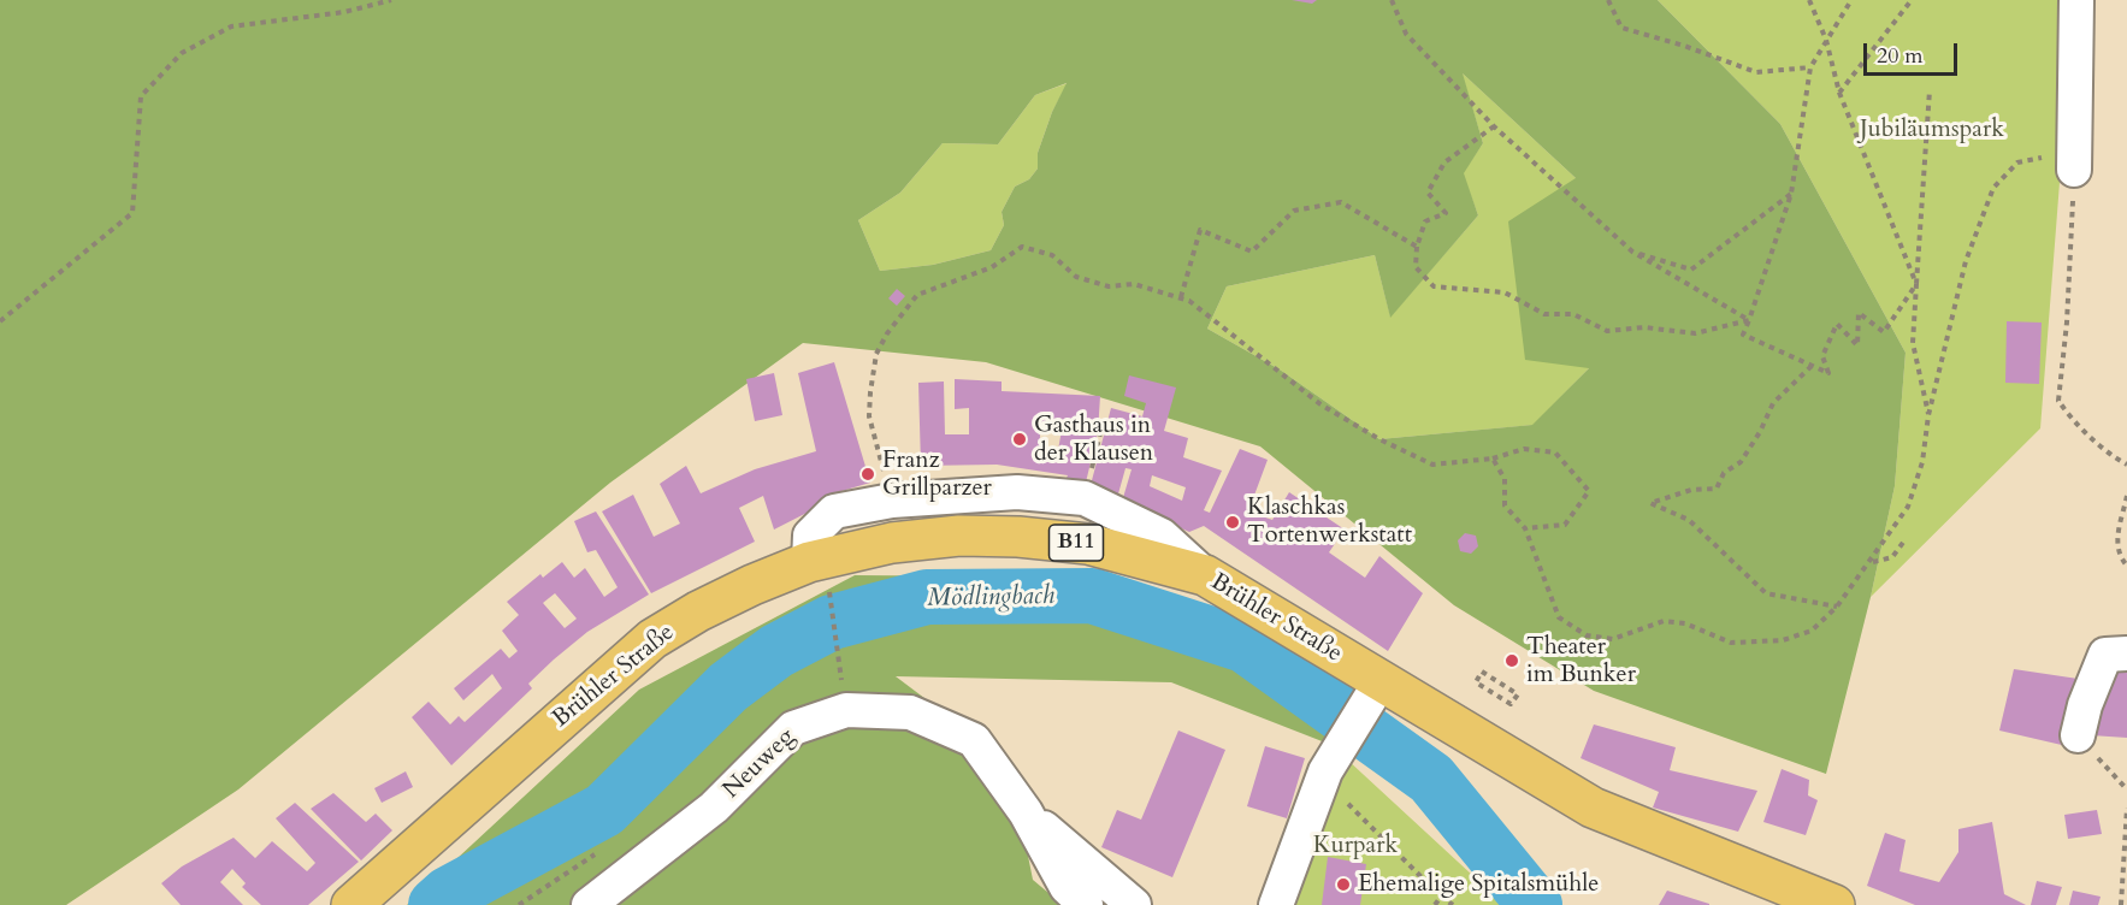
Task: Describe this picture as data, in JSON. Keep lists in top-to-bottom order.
{
  "streets": {
    "main road": ["B11", "Brühler Straße"],
    "street": ["Neuweg"]
  },
  "water": ["Mödlingbach"],
  "parks": ["Jubiläumspark", "Kurpark"],
  "places": [
    "Gasthaus in der Klausen",
    "Franz Grillparzer",
    "Klaschkas Tortenwerkstatt",
    "Theater im Bunker",
    "Ehemalige Spitalsmühle"
  ],
  "scale_bar": "20 m"
}
